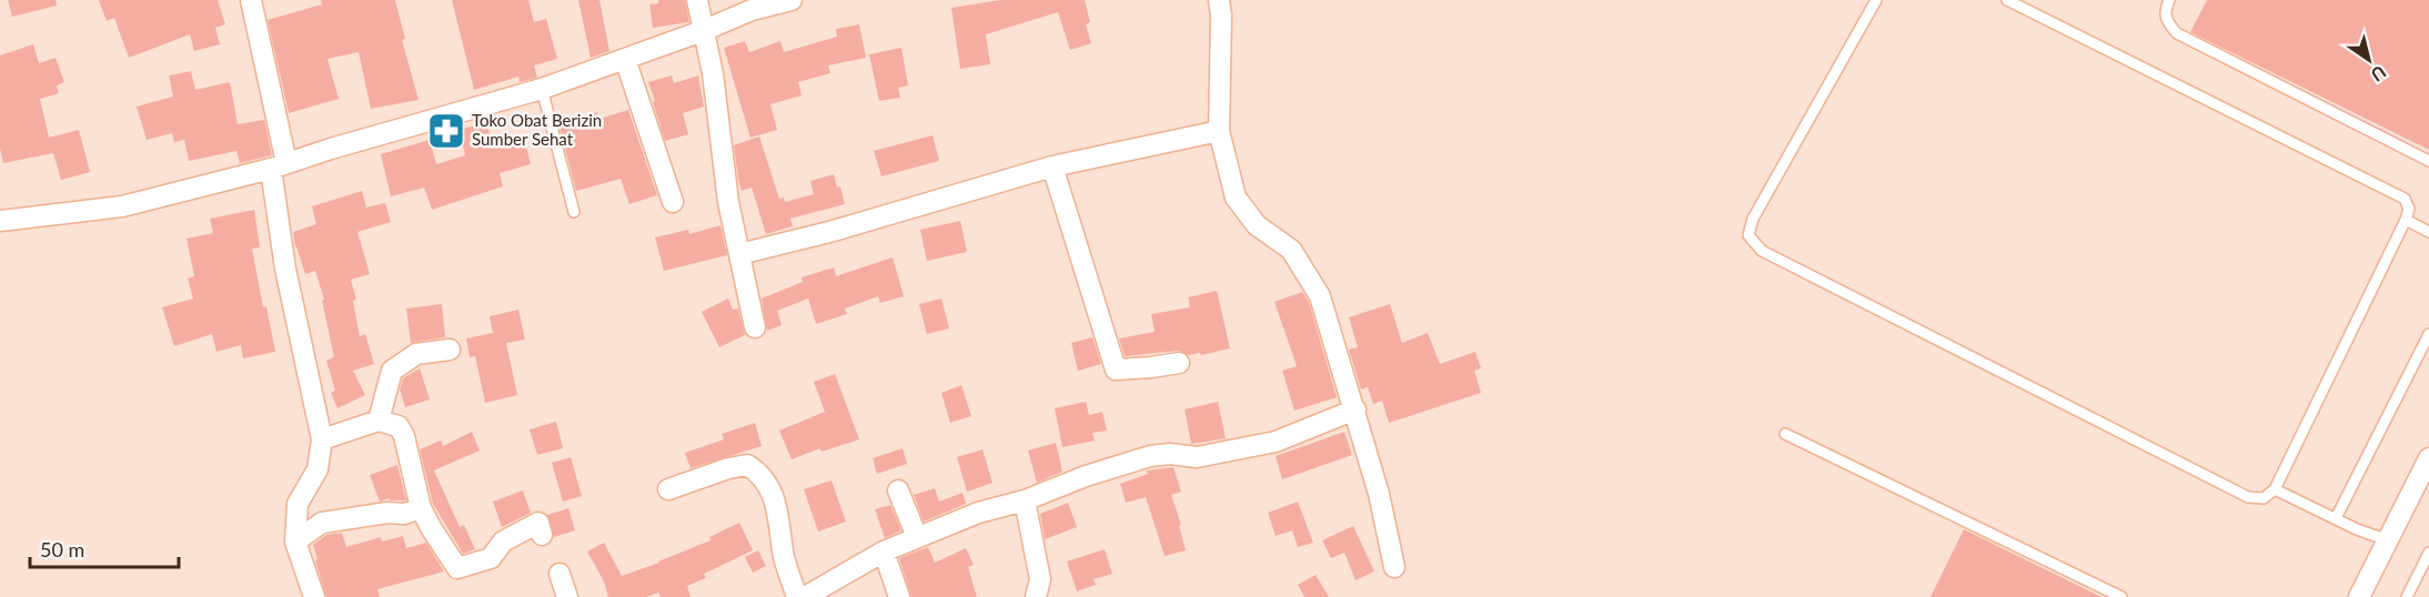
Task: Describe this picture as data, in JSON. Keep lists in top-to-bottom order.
{
  "places": {
    "pharmacy": ["Toko Obat Berizin Sumber Sehat"]
  },
  "scale_bar": "50 m",
  "north": "bottom right"
}
